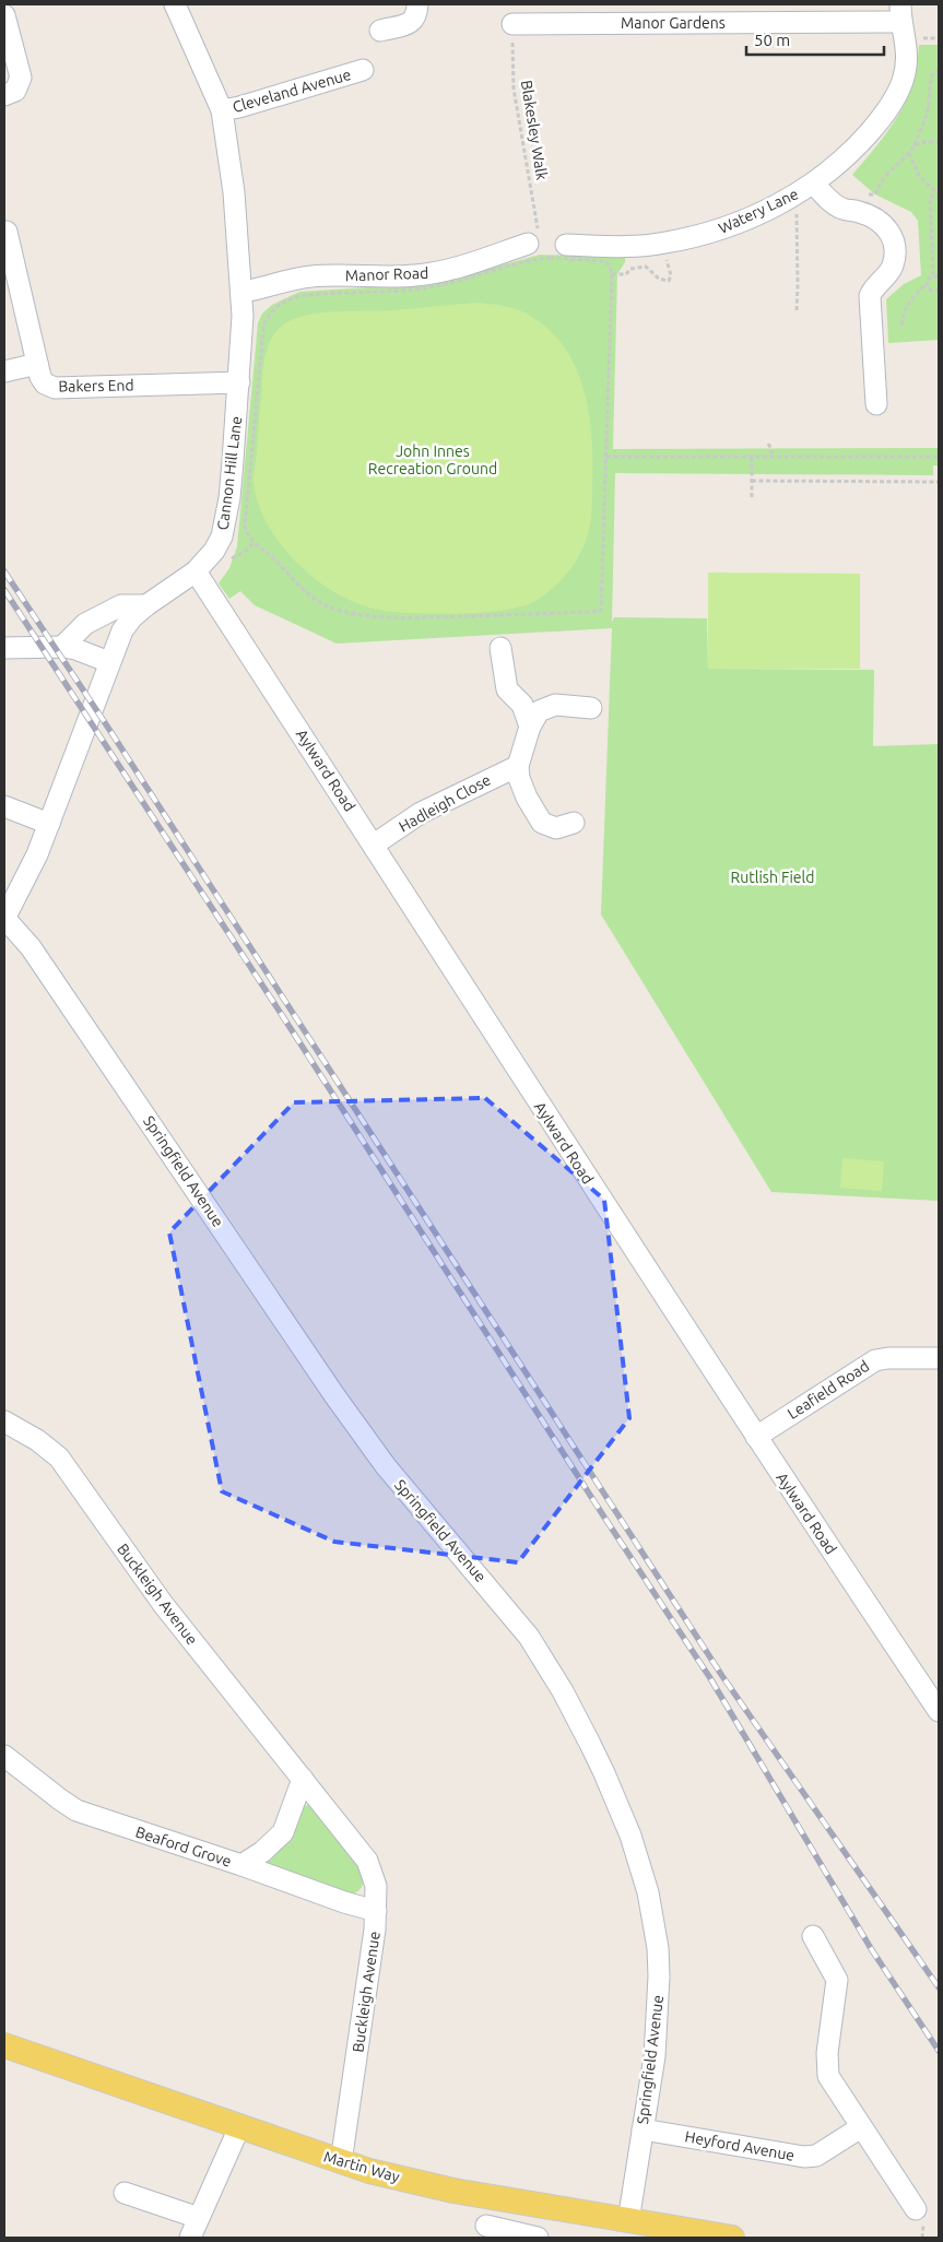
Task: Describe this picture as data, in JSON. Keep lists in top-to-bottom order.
{
  "streets": {
    "main road": ["Martin Way"],
    "street": [
      "Manor Gardens",
      "Cleveland Avenue",
      "Watery Lane",
      "Manor Road",
      "Bakers End",
      "Cannon Hill Lane",
      "Aylward Road",
      "Hadleigh Close",
      "Springfield Avenue",
      "Leafield Road",
      "Buckleigh Avenue",
      "Beaford Grove",
      "Heyford Avenue"
    ],
    "path": ["Blakesley Walk"]
  },
  "crossings": [
    ["Manor Gardens", "Blakesley Walk"],
    ["Manor Gardens", "Watery Lane"],
    ["Cleveland Avenue", "Cannon Hill Lane"],
    ["Blakesley Walk", "Manor Road"],
    ["Manor Road", "Cannon Hill Lane"],
    ["Bakers End", "Cannon Hill Lane"],
    ["Cannon Hill Lane", "Aylward Road"],
    ["Cannon Hill Lane", "Springfield Avenue"],
    ["Aylward Road", "Hadleigh Close"],
    ["Aylward Road", "Leafield Road"],
    ["Springfield Avenue", "Heyford Avenue"],
    ["Springfield Avenue", "Martin Way"],
    ["Buckleigh Avenue", "Beaford Grove"],
    ["Buckleigh Avenue", "Martin Way"]
  ],
  "parks": ["John Innes Recreation Ground", "Rutlish Field"],
  "scale_bar": "50 m"
}
